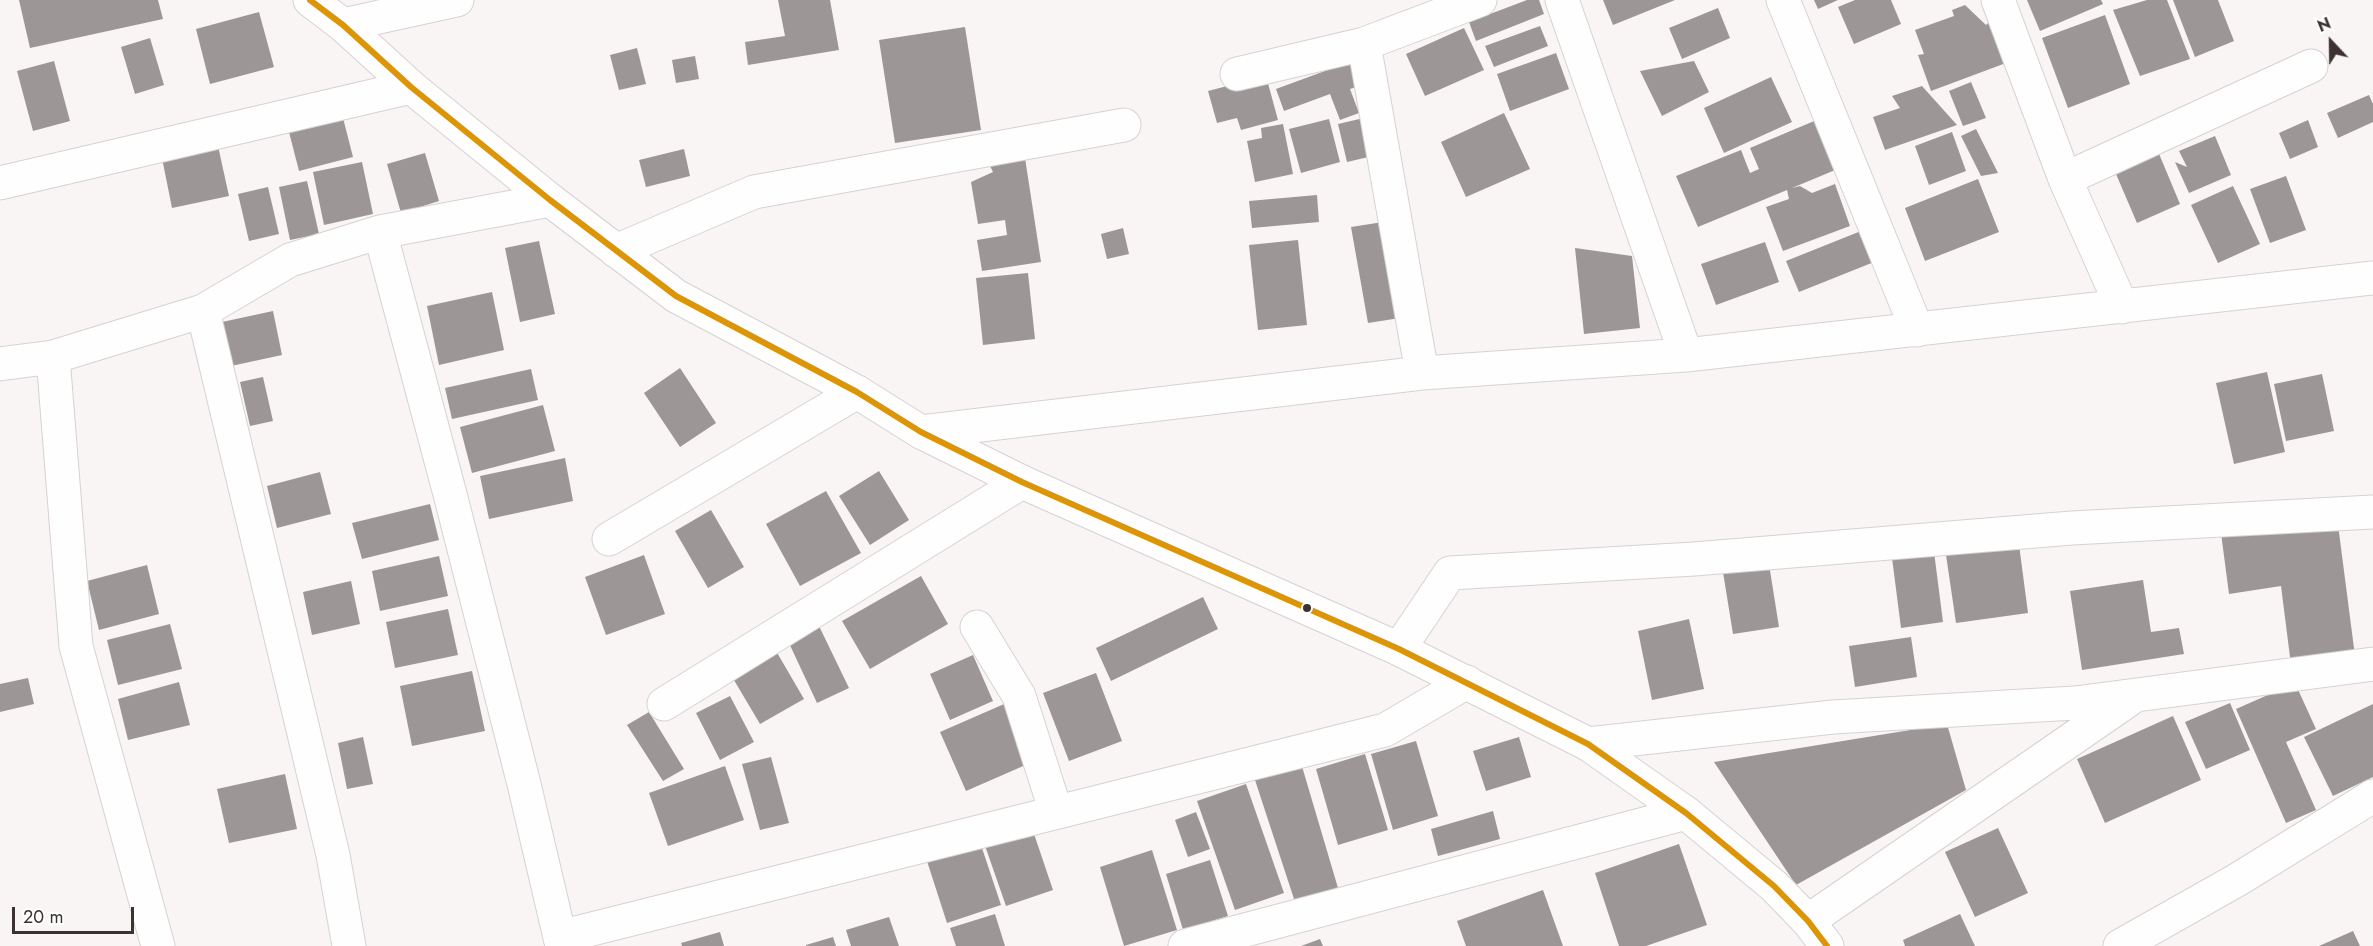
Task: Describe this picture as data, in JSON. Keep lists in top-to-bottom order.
{
  "scale_bar": "20 m",
  "north": "top"
}
